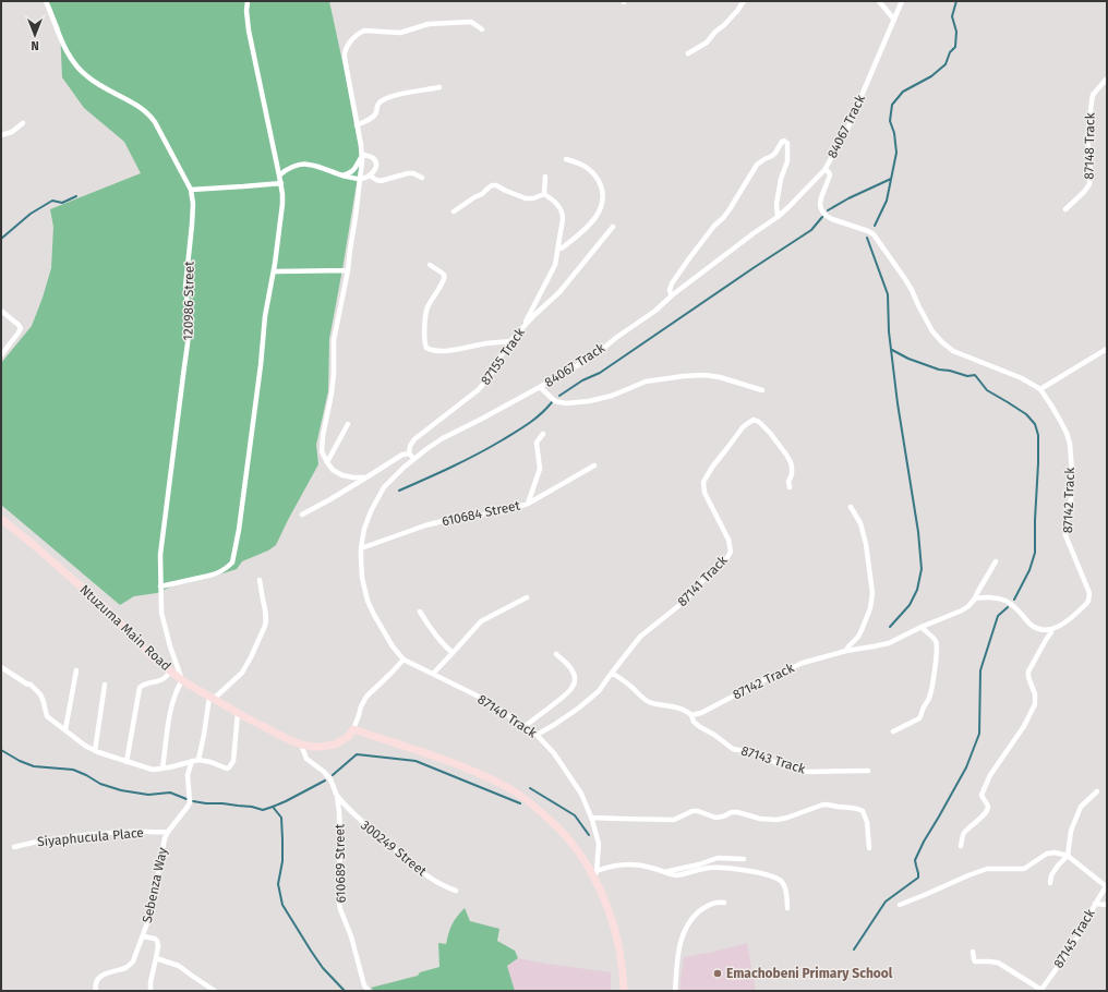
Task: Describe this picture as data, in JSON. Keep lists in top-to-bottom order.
{
  "streets": {
    "main road": ["Ntuzuma Main Road"],
    "street": [
      "84067 Track",
      "87148 Track",
      "120986 Street",
      "87155 Track",
      "87142 Track",
      "610684 Street",
      "87141 Track",
      "87140 Track",
      "87143 Track",
      "Siyaphucula Place",
      "300249 Street",
      "610689 Street",
      "Sebenza Way",
      "87145 Track"
    ]
  },
  "crossings": [
    ["84067 Track", "87142 Track"],
    ["84067 Track", "610684 Street"],
    ["84067 Track", "87140 Track"],
    ["120986 Street", "Ntuzuma Main Road"],
    ["87142 Track", "87143 Track"],
    ["87141 Track", "87140 Track"],
    ["Ntuzuma Main Road", "610689 Street"],
    ["Siyaphucula Place", "Sebenza Way"],
    ["300249 Street", "610689 Street"]
  ],
  "places": ["Emachobeni Primary School"],
  "north": "bottom"
}
